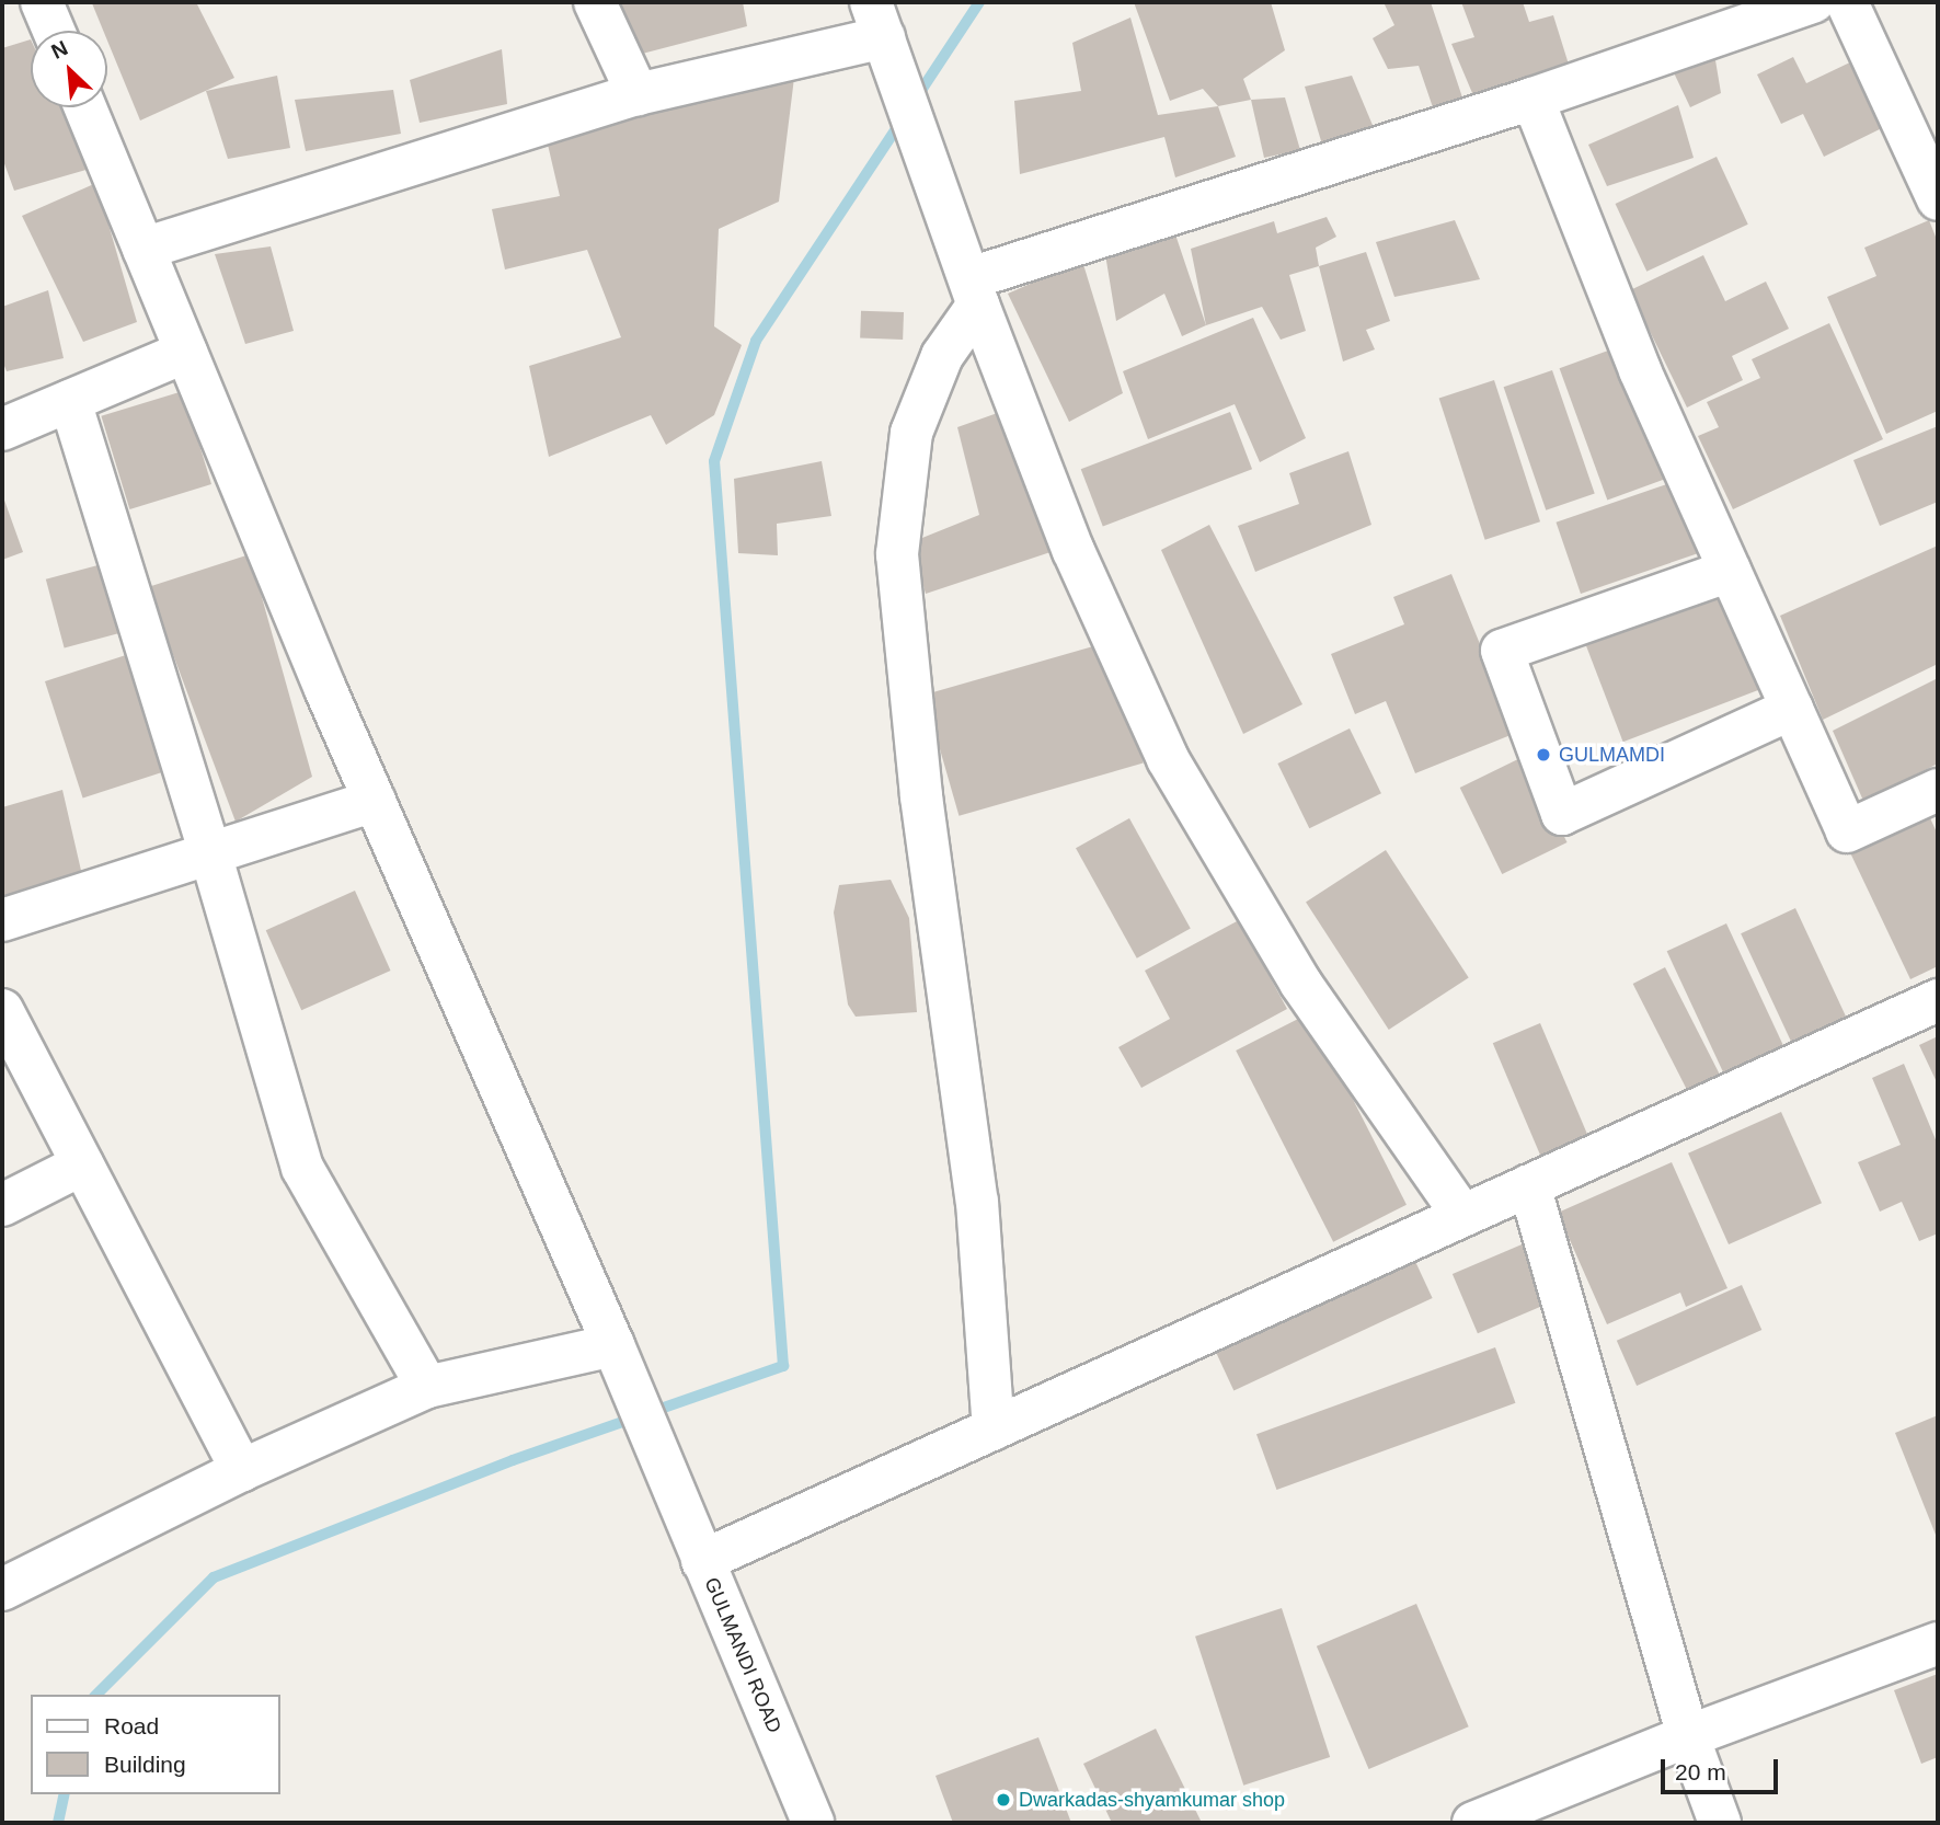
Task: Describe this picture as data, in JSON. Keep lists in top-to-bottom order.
{
  "streets": {
    "street": ["GULMANDI ROAD"]
  },
  "places": ["GULMAMDI", "Dwarkadas-shyamkumar shop"],
  "legend": ["Road", "Building"],
  "scale_bar": "20 m",
  "north": "top left"
}
